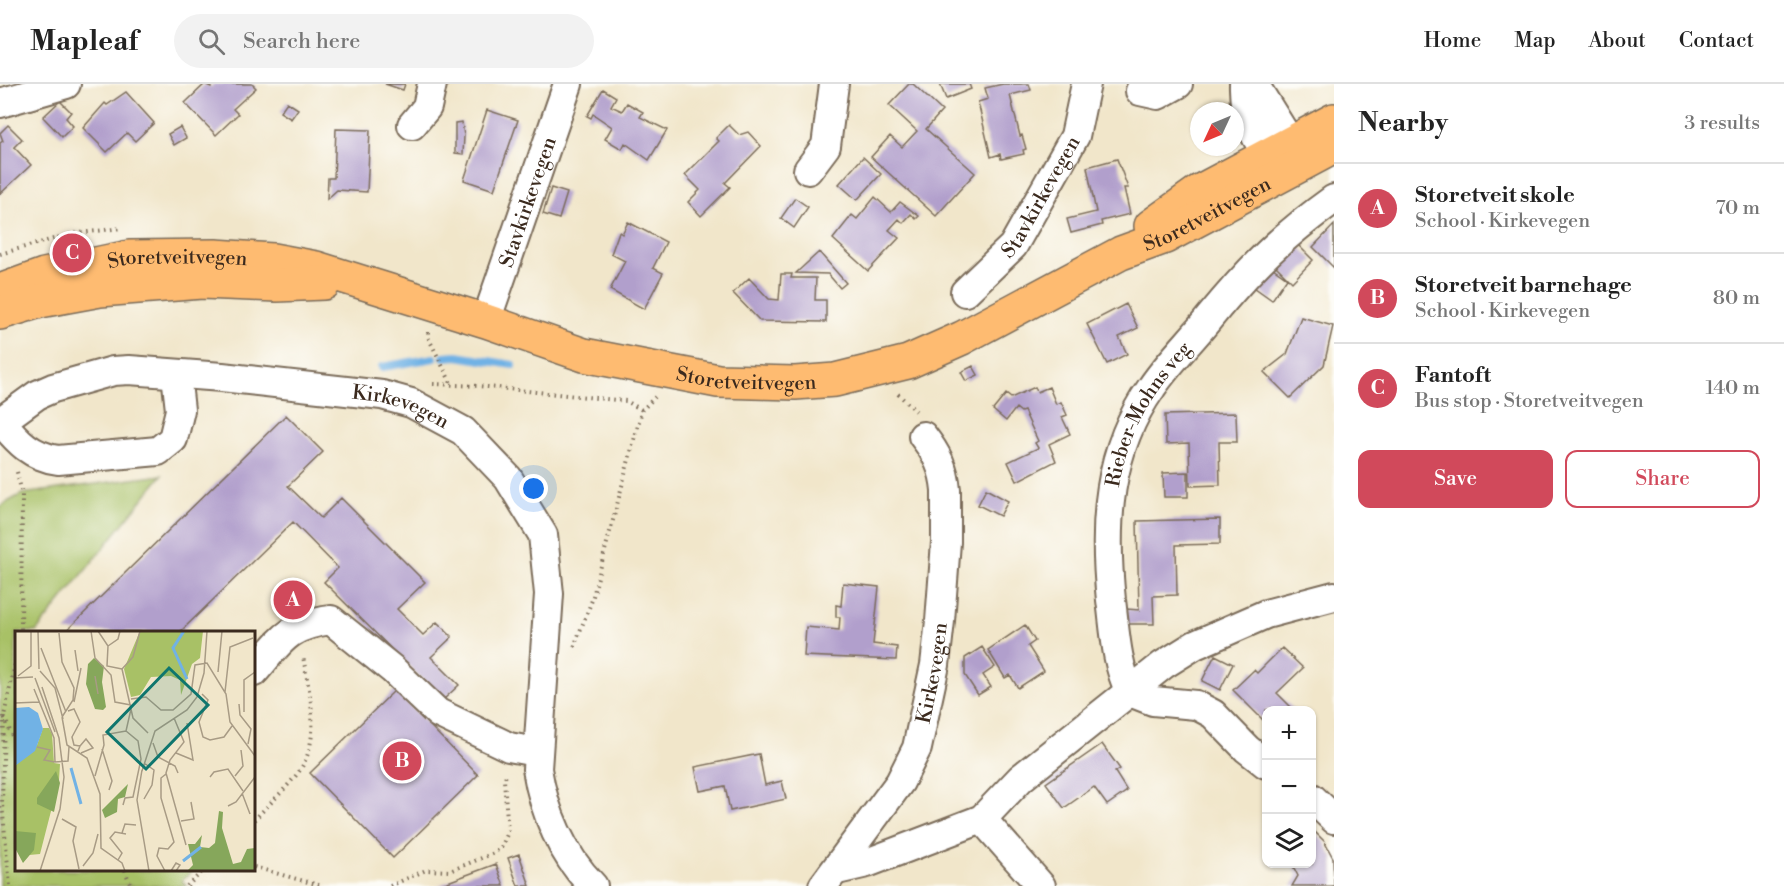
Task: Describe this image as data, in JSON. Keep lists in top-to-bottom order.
{
  "streets": {
    "main road": ["Storetveitvegen"],
    "street": ["Stavkirkevegen", "Kirkevegen", "Rieber-Mohns veg"]
  },
  "crossings": [
    ["Stavkirkevegen", "Storetveitvegen"]
  ],
  "north": "bottom left",
  "page": {
    "header": "Mapleaf",
    "search": "Search here",
    "nav": [
      "Home",
      "Map",
      "About",
      "Contact"
    ],
    "heading": ["Nearby", "3 results"],
    "list": [
      {
        "mark": "A",
        "name": "Storetveit skole",
        "note": "School · Kirkevegen",
        "value": "70 m"
      },
      {
        "mark": "B",
        "name": "Storetveit barnehage",
        "note": "School · Kirkevegen",
        "value": "80 m"
      },
      {
        "mark": "C",
        "name": "Fantoft",
        "note": "Bus stop · Storetveitvegen",
        "value": "140 m"
      }
    ],
    "pins": ["C", "A", "B"],
    "buttons": ["Save", "Share"],
    "map_buttons": ["+", "−"]
  }
}
